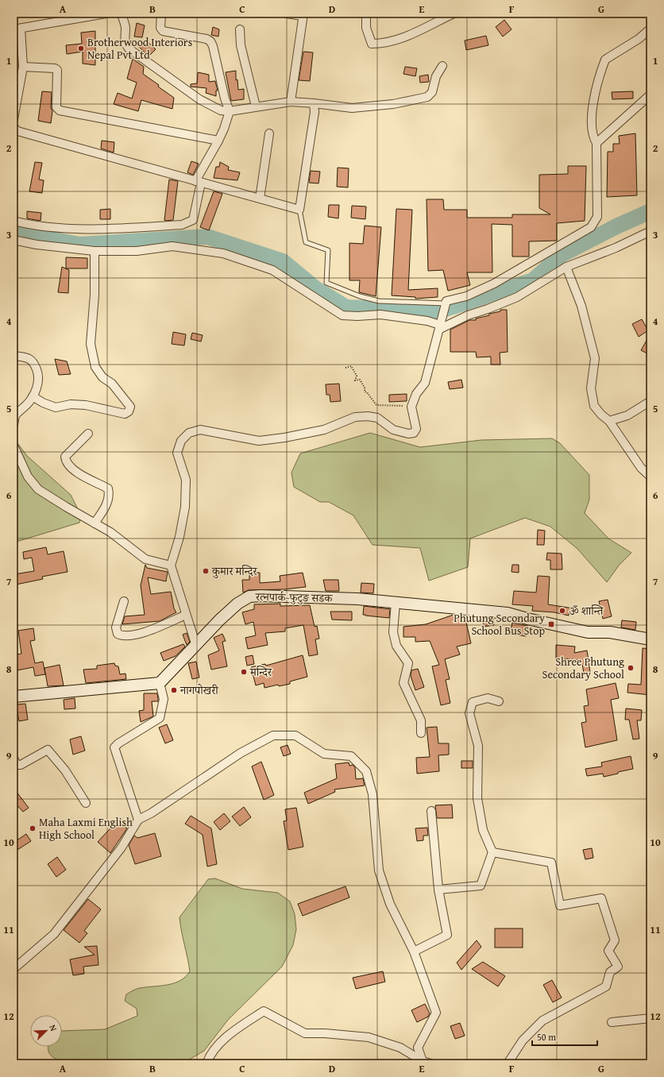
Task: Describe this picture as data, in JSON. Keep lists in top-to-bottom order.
{
  "streets": {
    "street": ["रत्नपार्क-फुटुङ सडक"]
  },
  "places": {
    "other": [
      "Brotherwood Interiors Nepal Pvt Ltd",
      "कुमार मन्दिर",
      "ॐ शान्ति",
      "Shree Phutung Secondary School",
      "मन्दिर",
      "नागपोखरी",
      "Maha Laxmi English High School"
    ],
    "transit": ["Phutung Secondary School Bus Stop"]
  },
  "scale_bar": "50 m",
  "north": "top right",
  "grid": {
    "columns": [
      "A",
      "B",
      "C",
      "D",
      "E",
      "F",
      "G"
    ],
    "rows": [
      "1",
      "2",
      "3",
      "4",
      "5",
      "6",
      "7",
      "8",
      "9",
      "10",
      "11",
      "12"
    ]
  }
}
